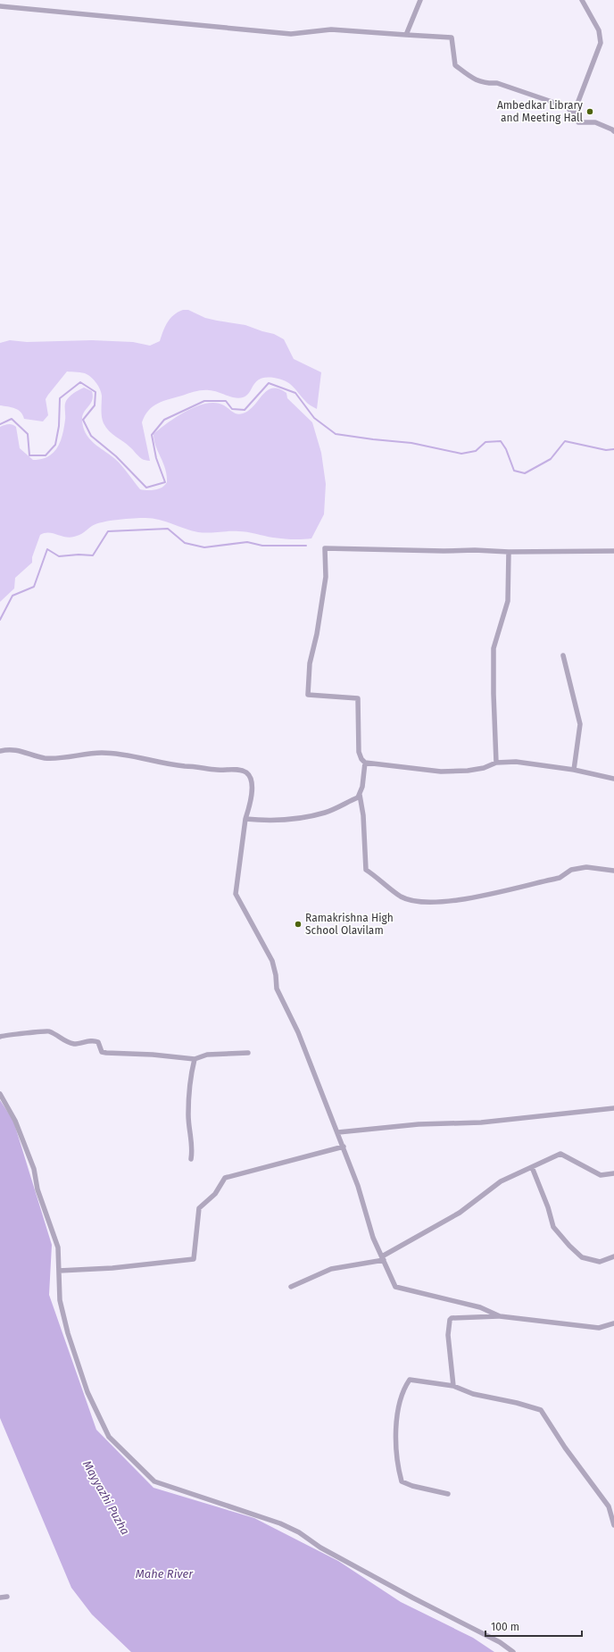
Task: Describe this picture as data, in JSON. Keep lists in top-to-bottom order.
{
  "water": ["Mayyazhi Puzha", "Mahe River"],
  "places": ["Ambedkar Library and Meeting Hall", "Ramakrishna High School Olavilam"],
  "scale_bar": "100 m"
}
